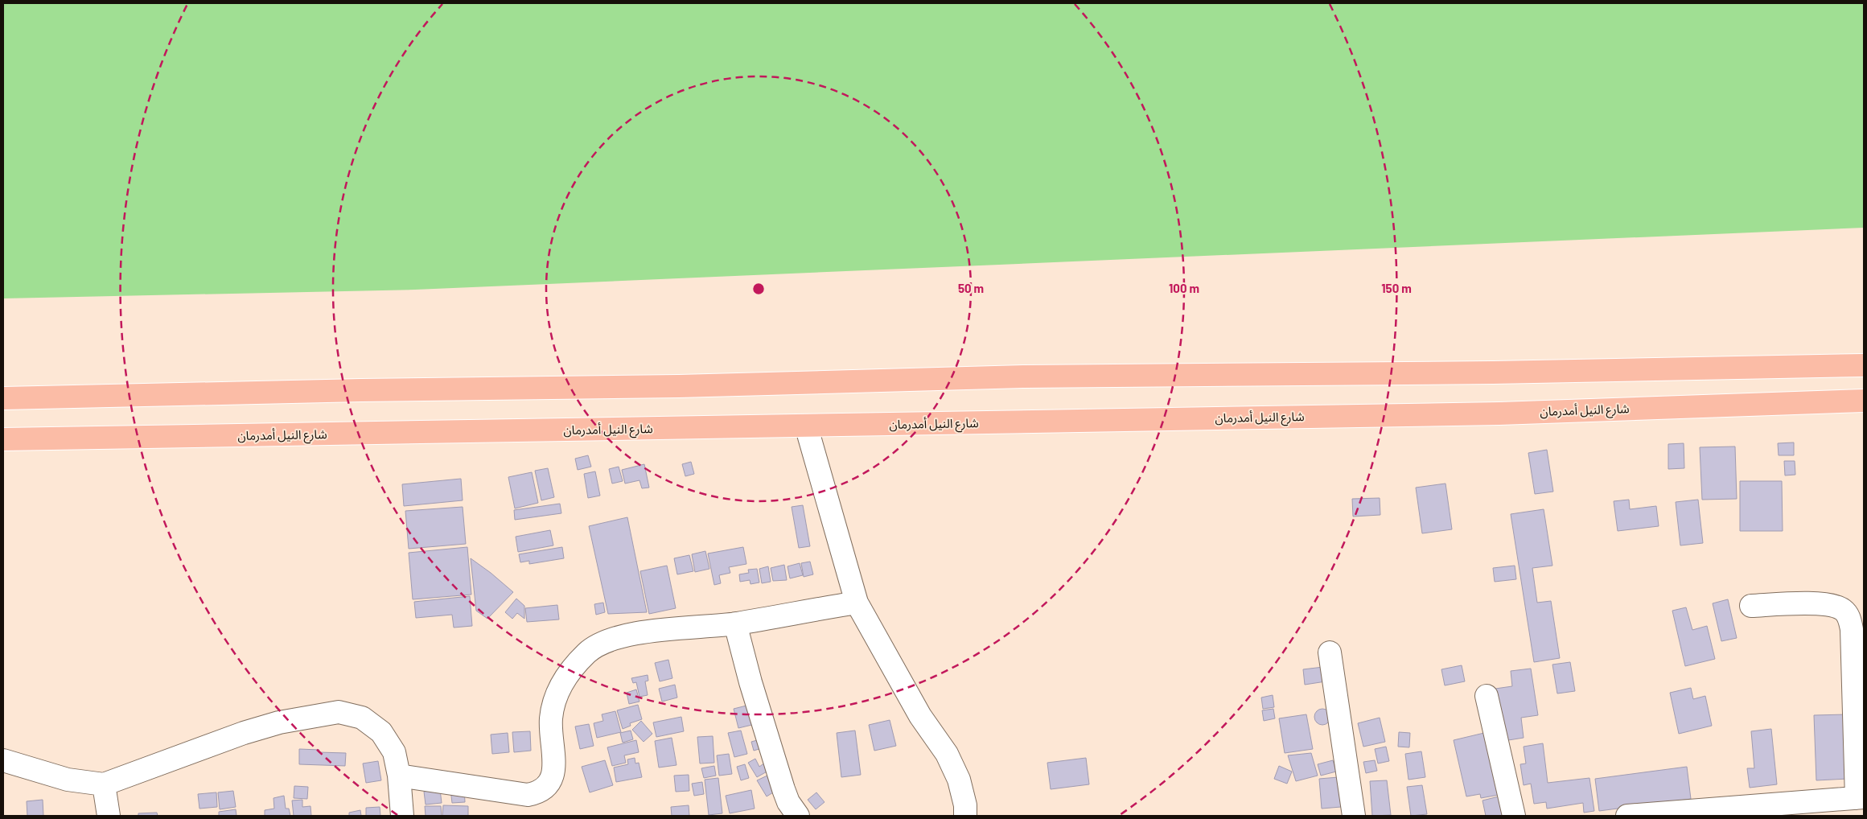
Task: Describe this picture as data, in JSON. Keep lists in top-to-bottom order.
{
  "streets": {
    "main road": ["شارع النيل أمدرمان"]
  },
  "rings": ["50 m", "100 m", "150 m"]
}
